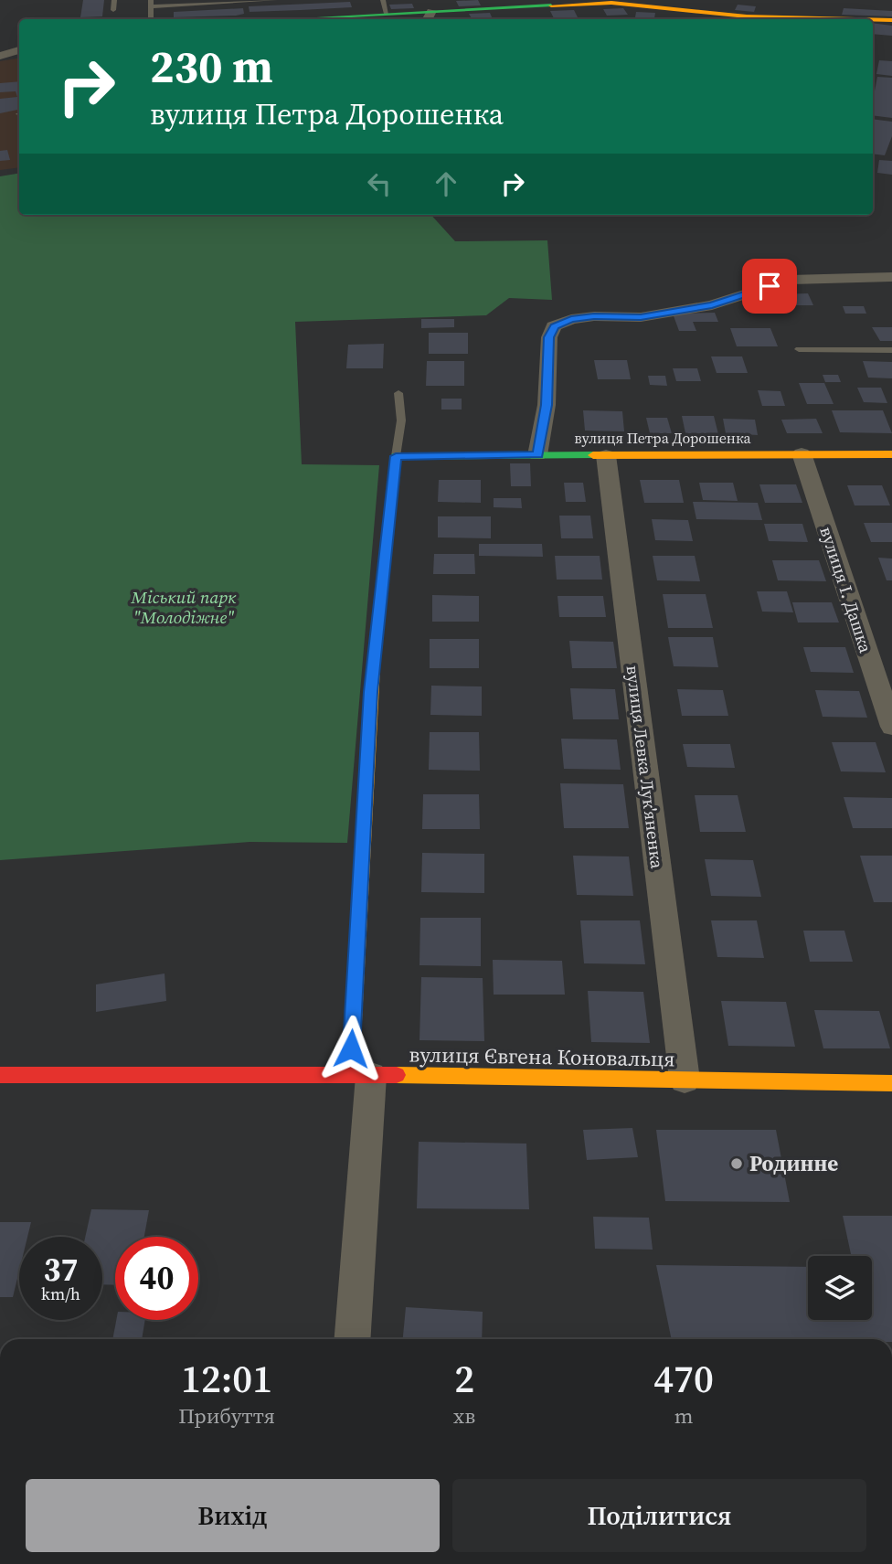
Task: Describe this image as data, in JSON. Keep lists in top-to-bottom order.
{
  "streets": {
    "street": [
      "вулиця Петра Дорошенка",
      "вулиця І. Дашка",
      "вулиця Левка Лук'яненка",
      "вулиця Євгена Коновальця"
    ]
  },
  "crossings": [
    ["вулиця Петра Дорошенка", "вулиця І. Дашка"],
    ["вулиця Петра Дорошенка", "вулиця Левка Лук'яненка"],
    ["вулиця Левка Лук'яненка", "вулиця Євгена Коновальця"]
  ],
  "parks": ["Міський парк \"Молодіжне\""],
  "places": ["Родинне"],
  "page": {
    "turn": ["230 m", "вулиця Петра Дорошенка"],
    "speed": "37 km/h",
    "limit": "40",
    "eta": [
      "12:01",
      "Прибуття",
      "2",
      "хв",
      "470",
      "m"
    ],
    "buttons": ["Вихід", "Поділитися"]
  }
}
